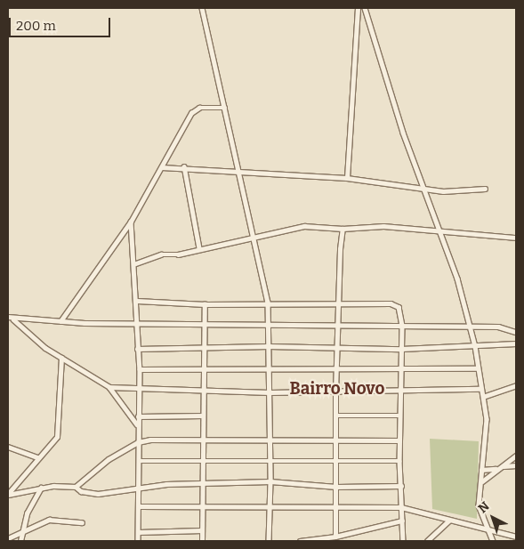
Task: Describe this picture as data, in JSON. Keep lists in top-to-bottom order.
{
  "districts": ["Bairro Novo"],
  "scale_bar": "200 m",
  "north": "top left"
}
